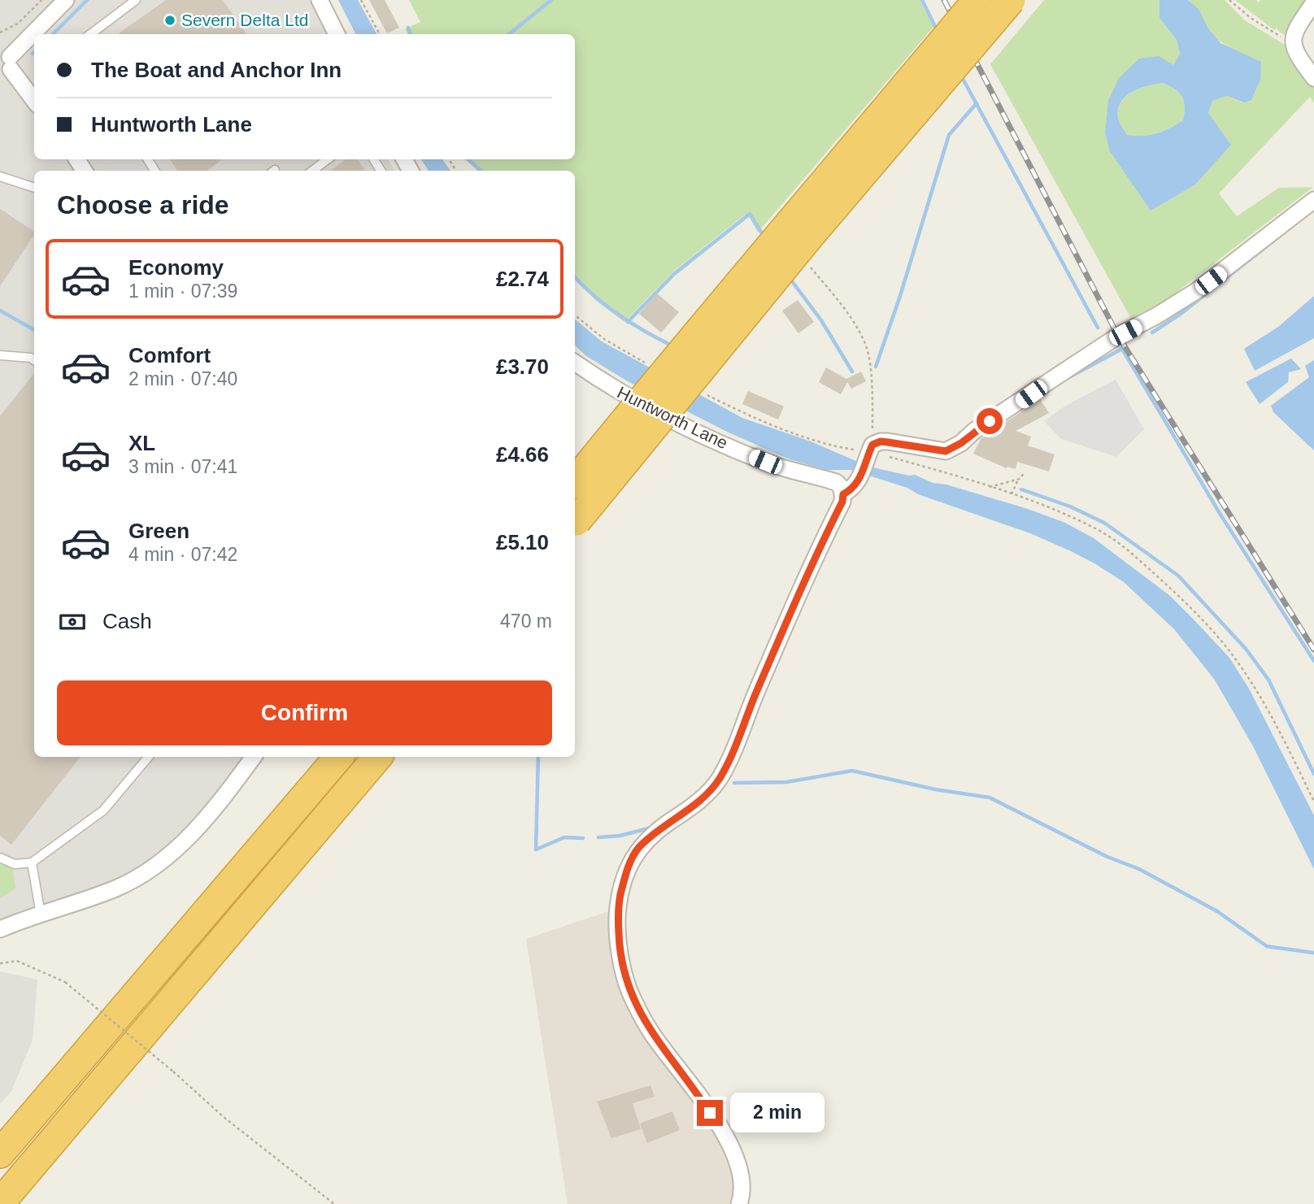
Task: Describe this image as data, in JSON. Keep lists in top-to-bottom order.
{
  "streets": {
    "street": ["Huntworth Lane"]
  },
  "places": ["Severn Delta Ltd"],
  "page": {
    "banner": ["The Boat and Anchor Inn", "Huntworth Lane"],
    "heading": "Choose a ride",
    "list": [
      {
        "name": "Economy",
        "note": "1 min · 07:39",
        "value": "£2.74"
      },
      {
        "name": "Comfort",
        "note": "2 min · 07:40",
        "value": "£3.70"
      },
      {
        "name": "XL",
        "note": "3 min · 07:41",
        "value": "£4.66"
      },
      {
        "name": "Green",
        "note": "4 min · 07:42",
        "value": "£5.10"
      }
    ],
    "pay": ["Cash", "470 m"],
    "buttons": "Confirm",
    "bubble": "2 min"
  }
}
